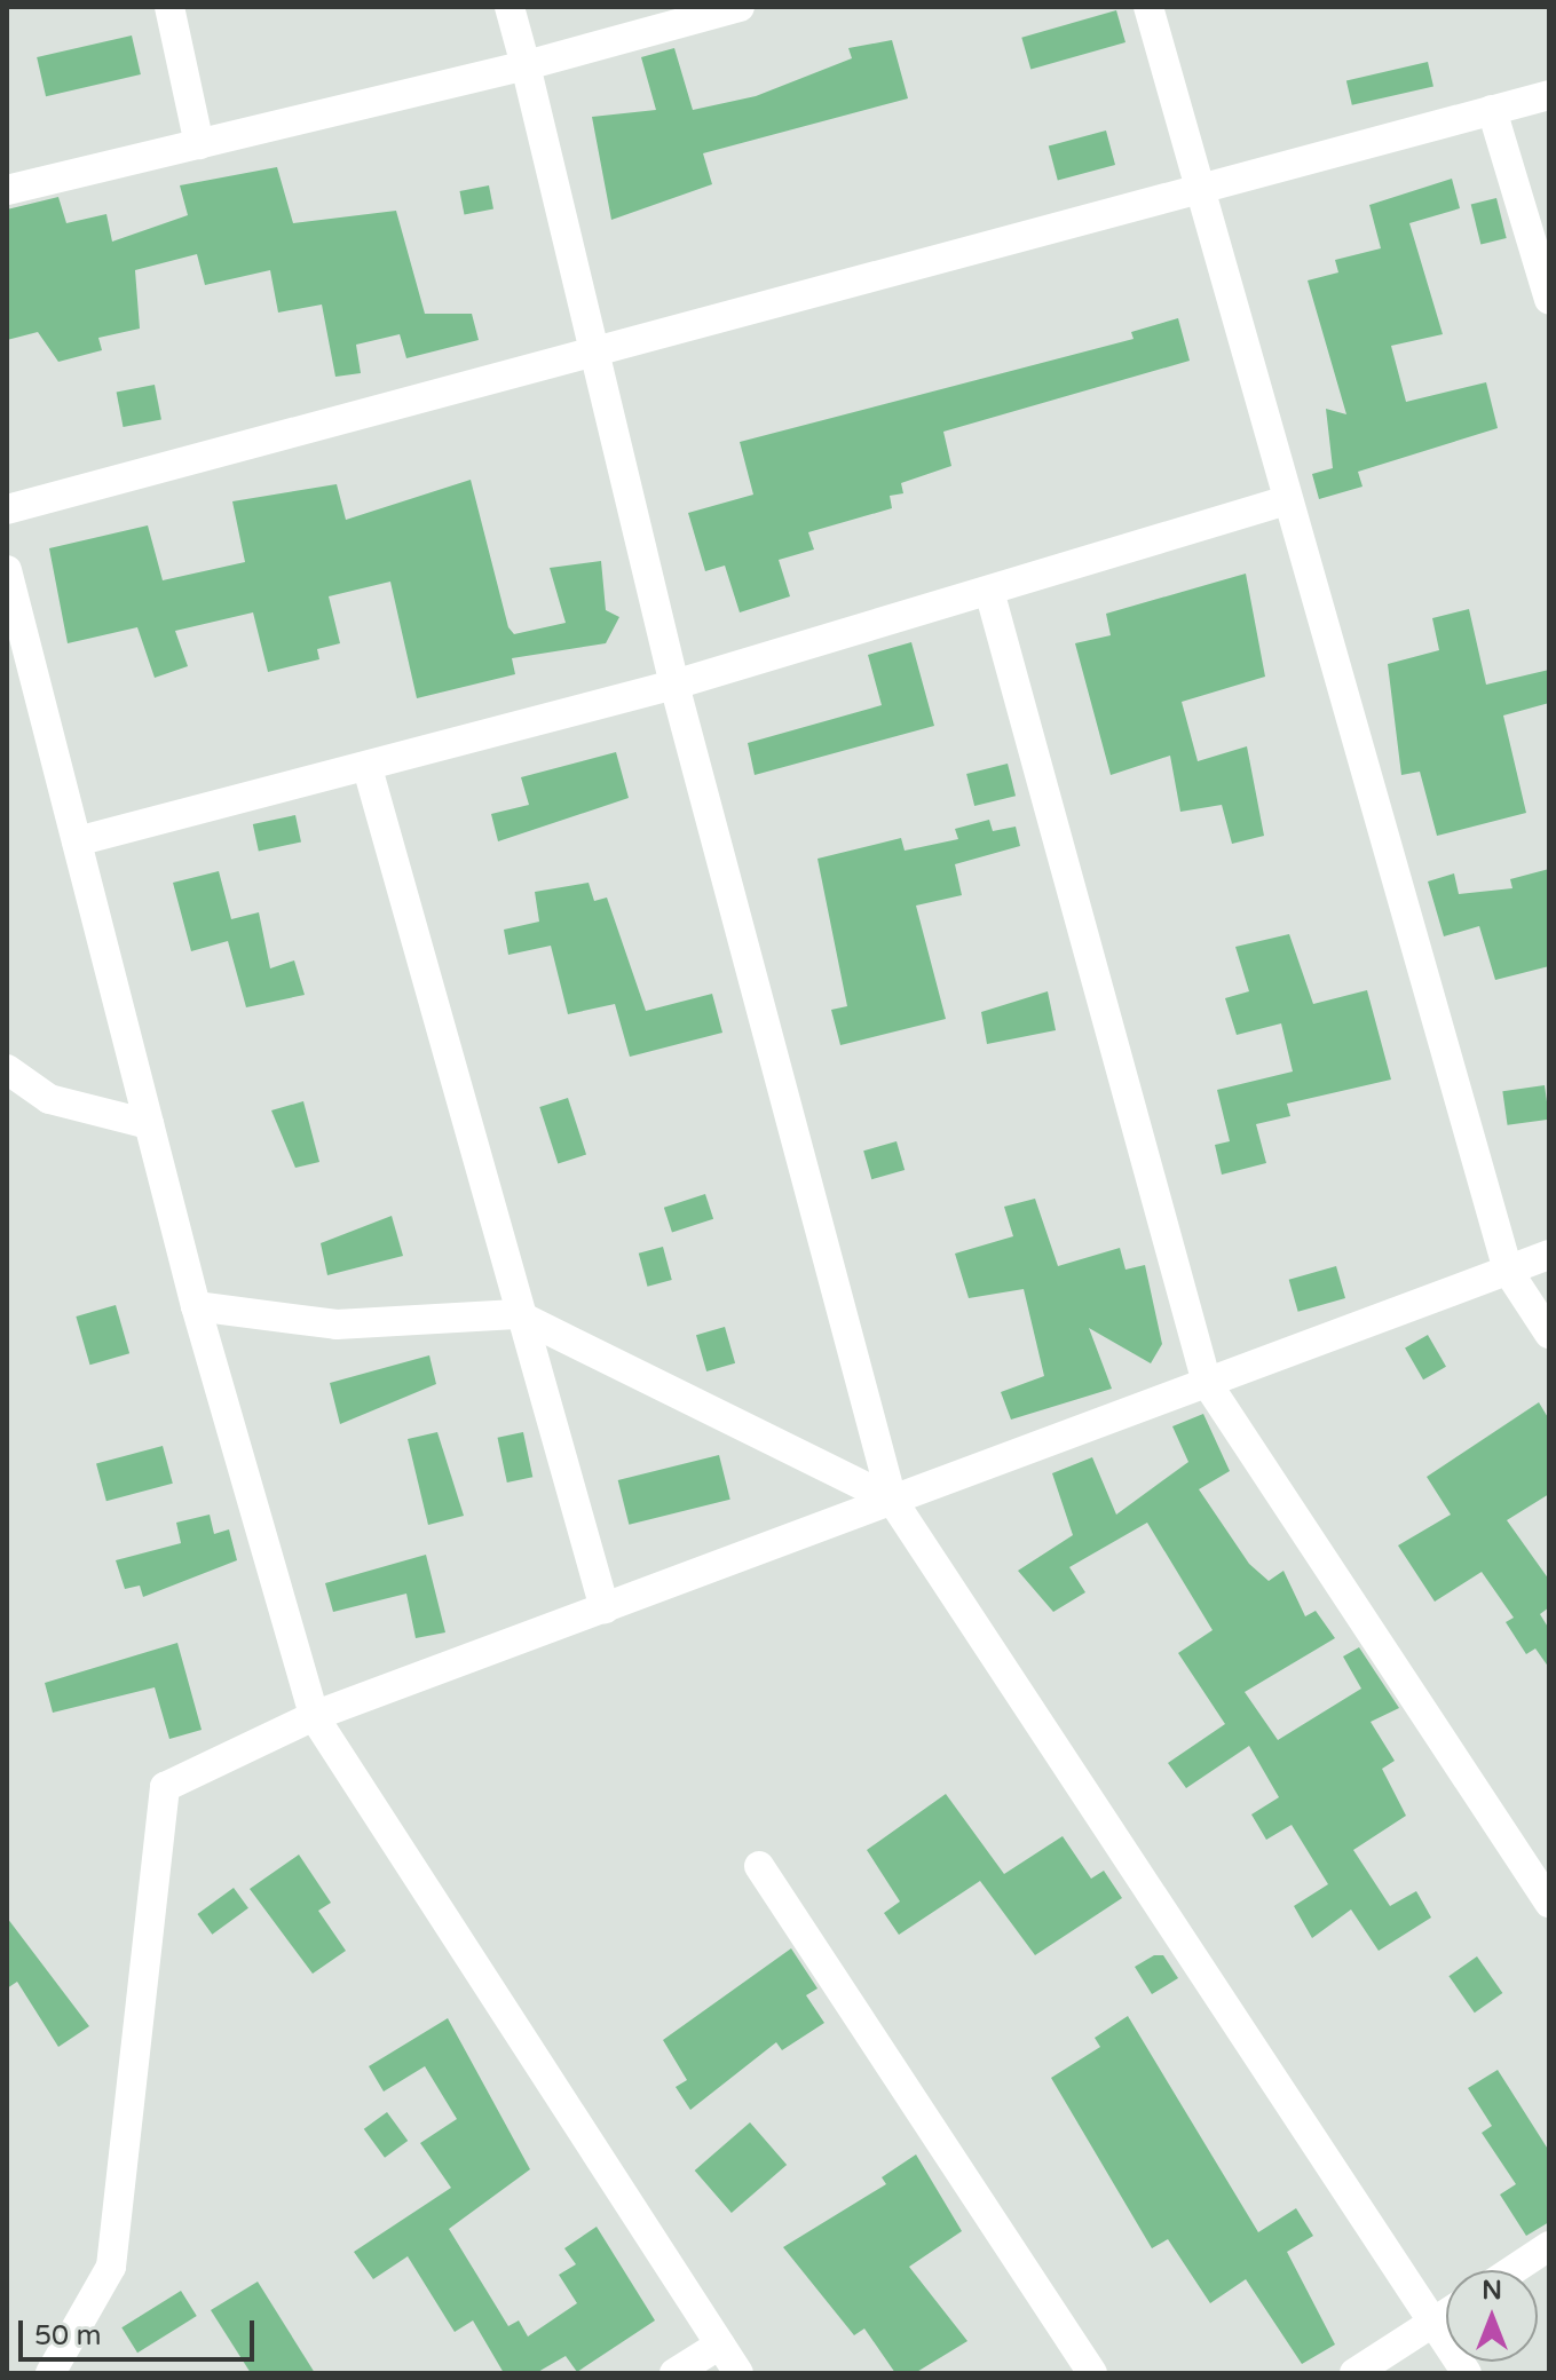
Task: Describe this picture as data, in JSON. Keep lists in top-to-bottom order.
{
  "scale_bar": "50 m",
  "north": "top"
}
